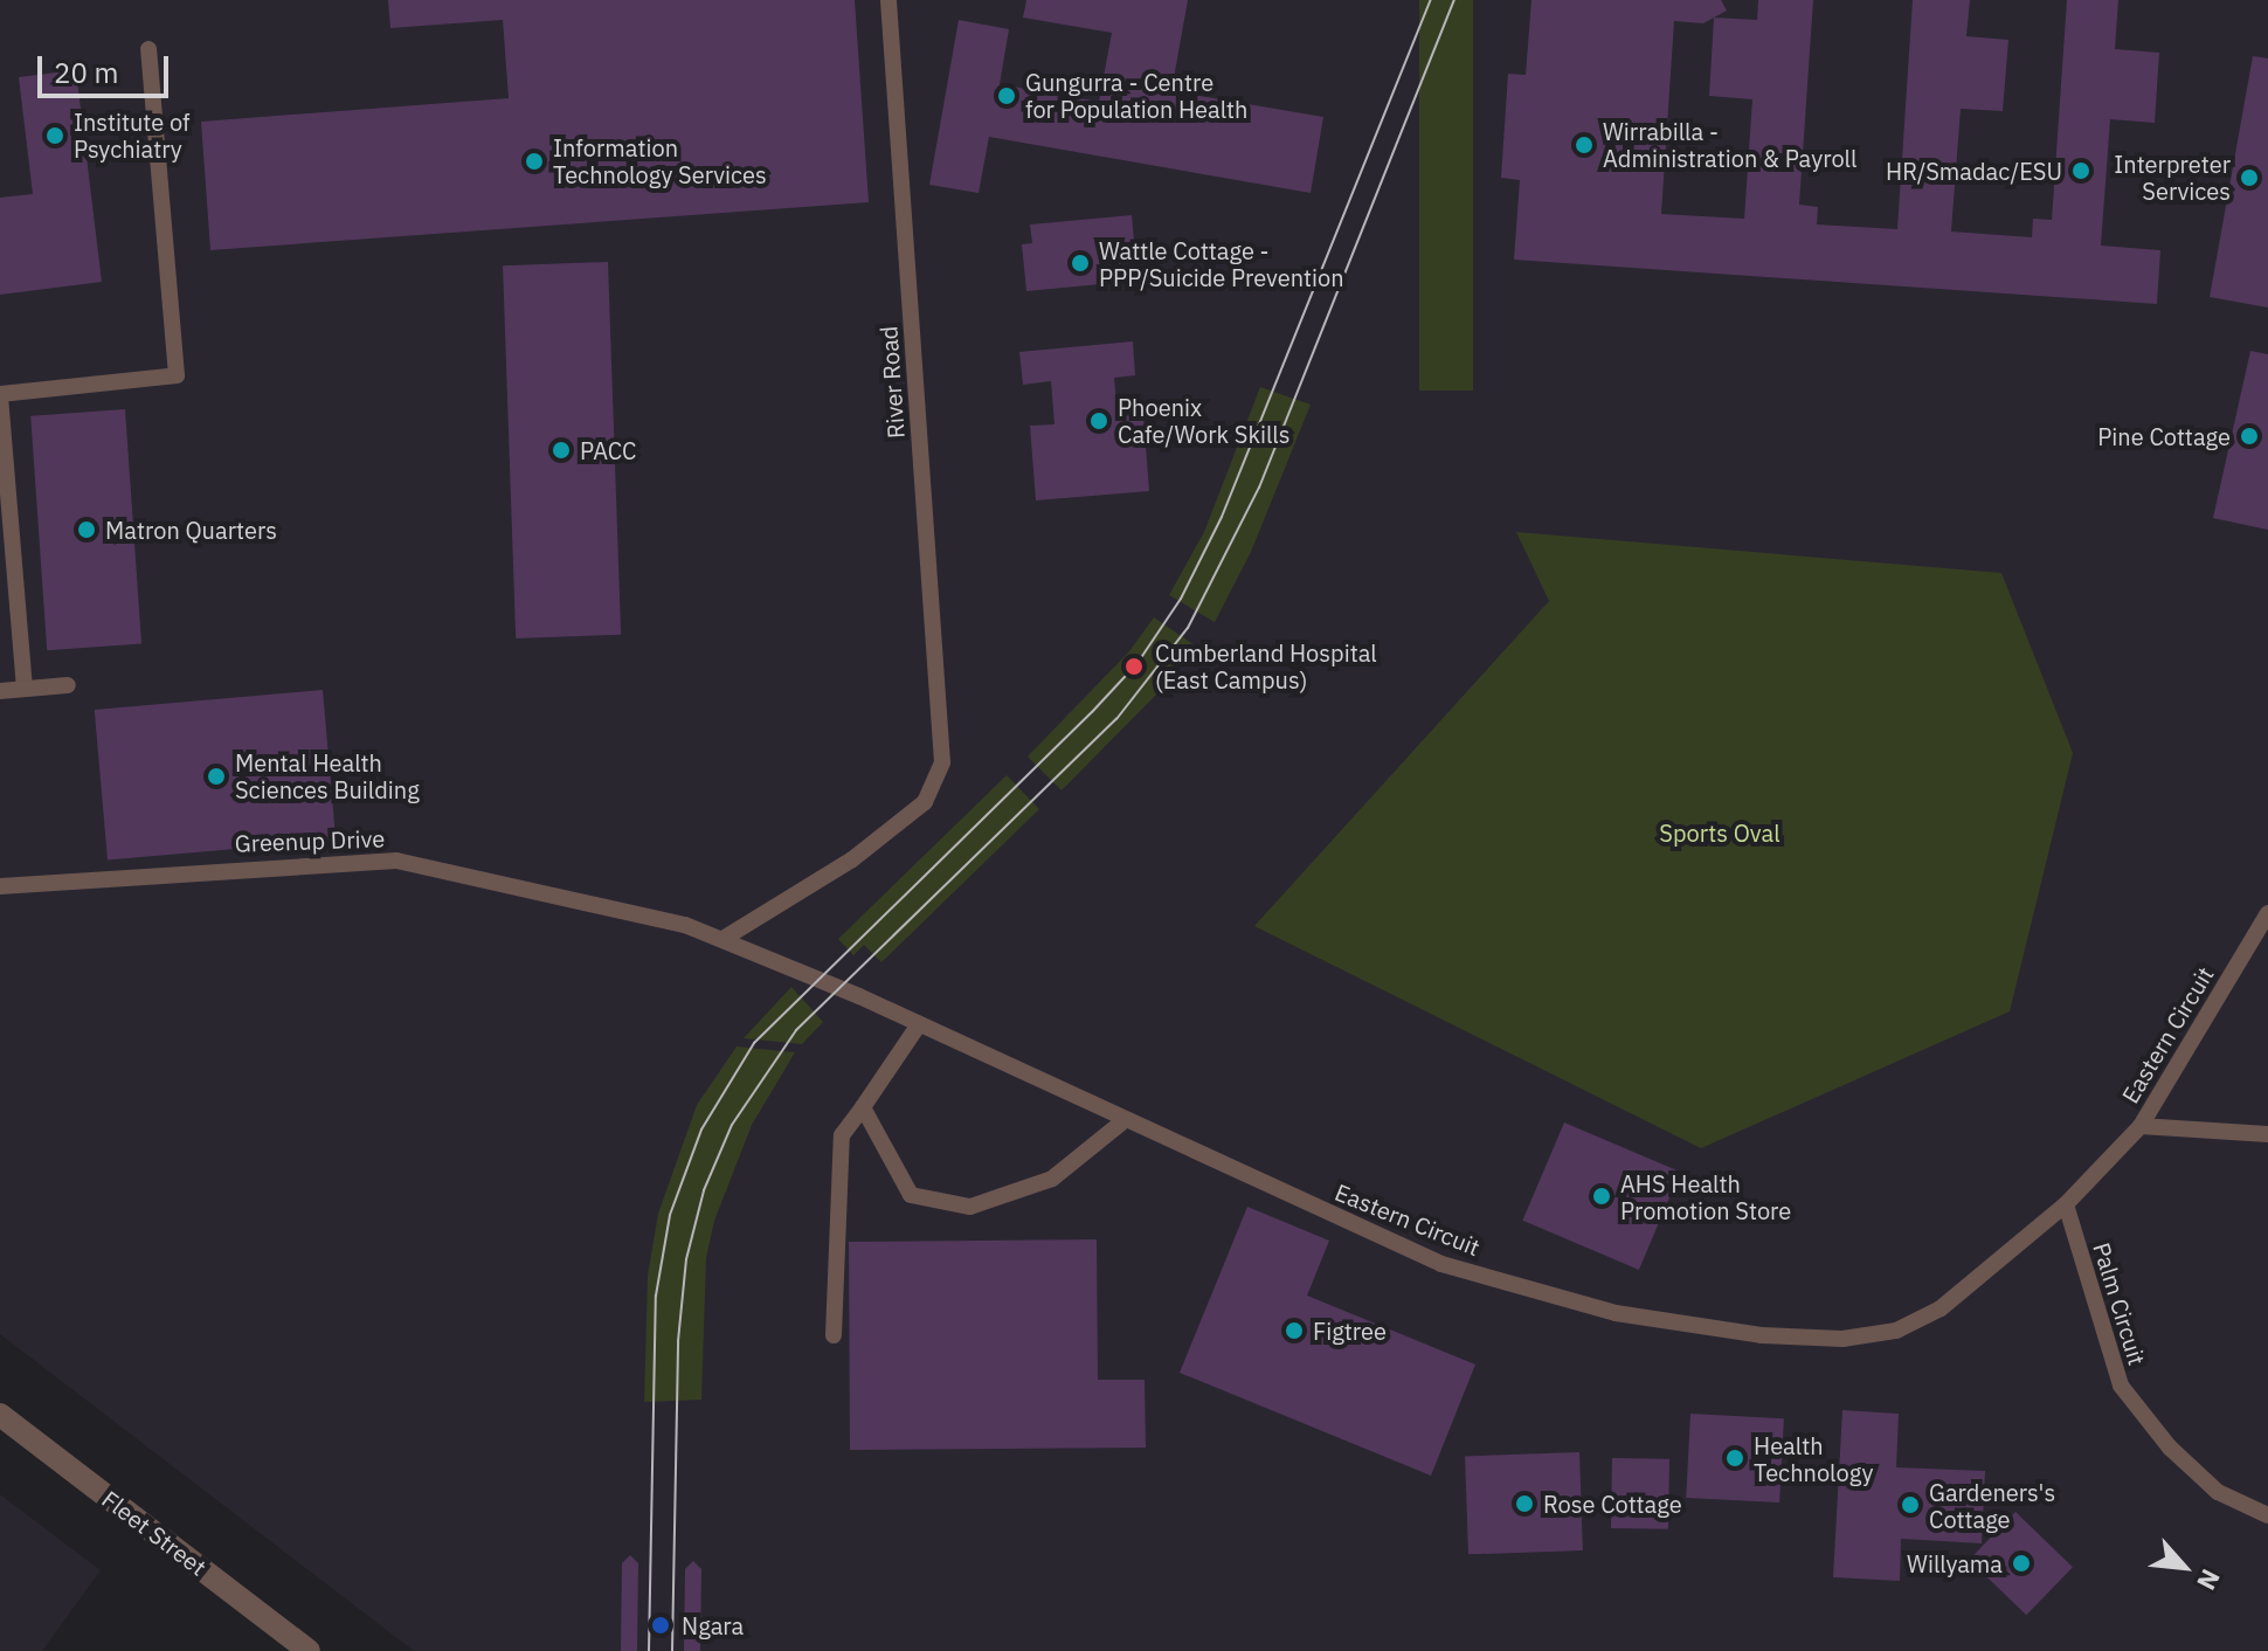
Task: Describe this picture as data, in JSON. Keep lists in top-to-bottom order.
{
  "streets": {
    "street": ["Fleet Street"],
    "lane": [
      "River Road",
      "Greenup Drive",
      "Eastern Circuit",
      "Palm Circuit"
    ]
  },
  "crossings": [
    ["River Road", "Greenup Drive"],
    ["River Road", "Eastern Circuit"],
    ["Greenup Drive", "Eastern Circuit"],
    ["Eastern Circuit", "Palm Circuit"]
  ],
  "parks": ["Sports Oval"],
  "places": [
    "Gungurra - Centre for Population Health",
    "Institute of Psychiatry",
    "Wirrabilla - Administration & Payroll",
    "Information Technology Services",
    "HR/Smadac/ESU",
    "Interpreter Services",
    "Wattle Cottage - PPP/Suicide Prevention",
    "Phoenix Cafe/Work Skills",
    "Pine Cottage",
    "PACC",
    "Matron Quarters",
    "Cumberland Hospital (East Campus)",
    "Mental Health Sciences Building",
    "AHS Health Promotion Store",
    "Figtree",
    "Health Technology",
    "Rose Cottage",
    "Gardeners's Cottage",
    "Willyama",
    "Ngara"
  ],
  "scale_bar": "20 m",
  "north": "bottom right"
}
